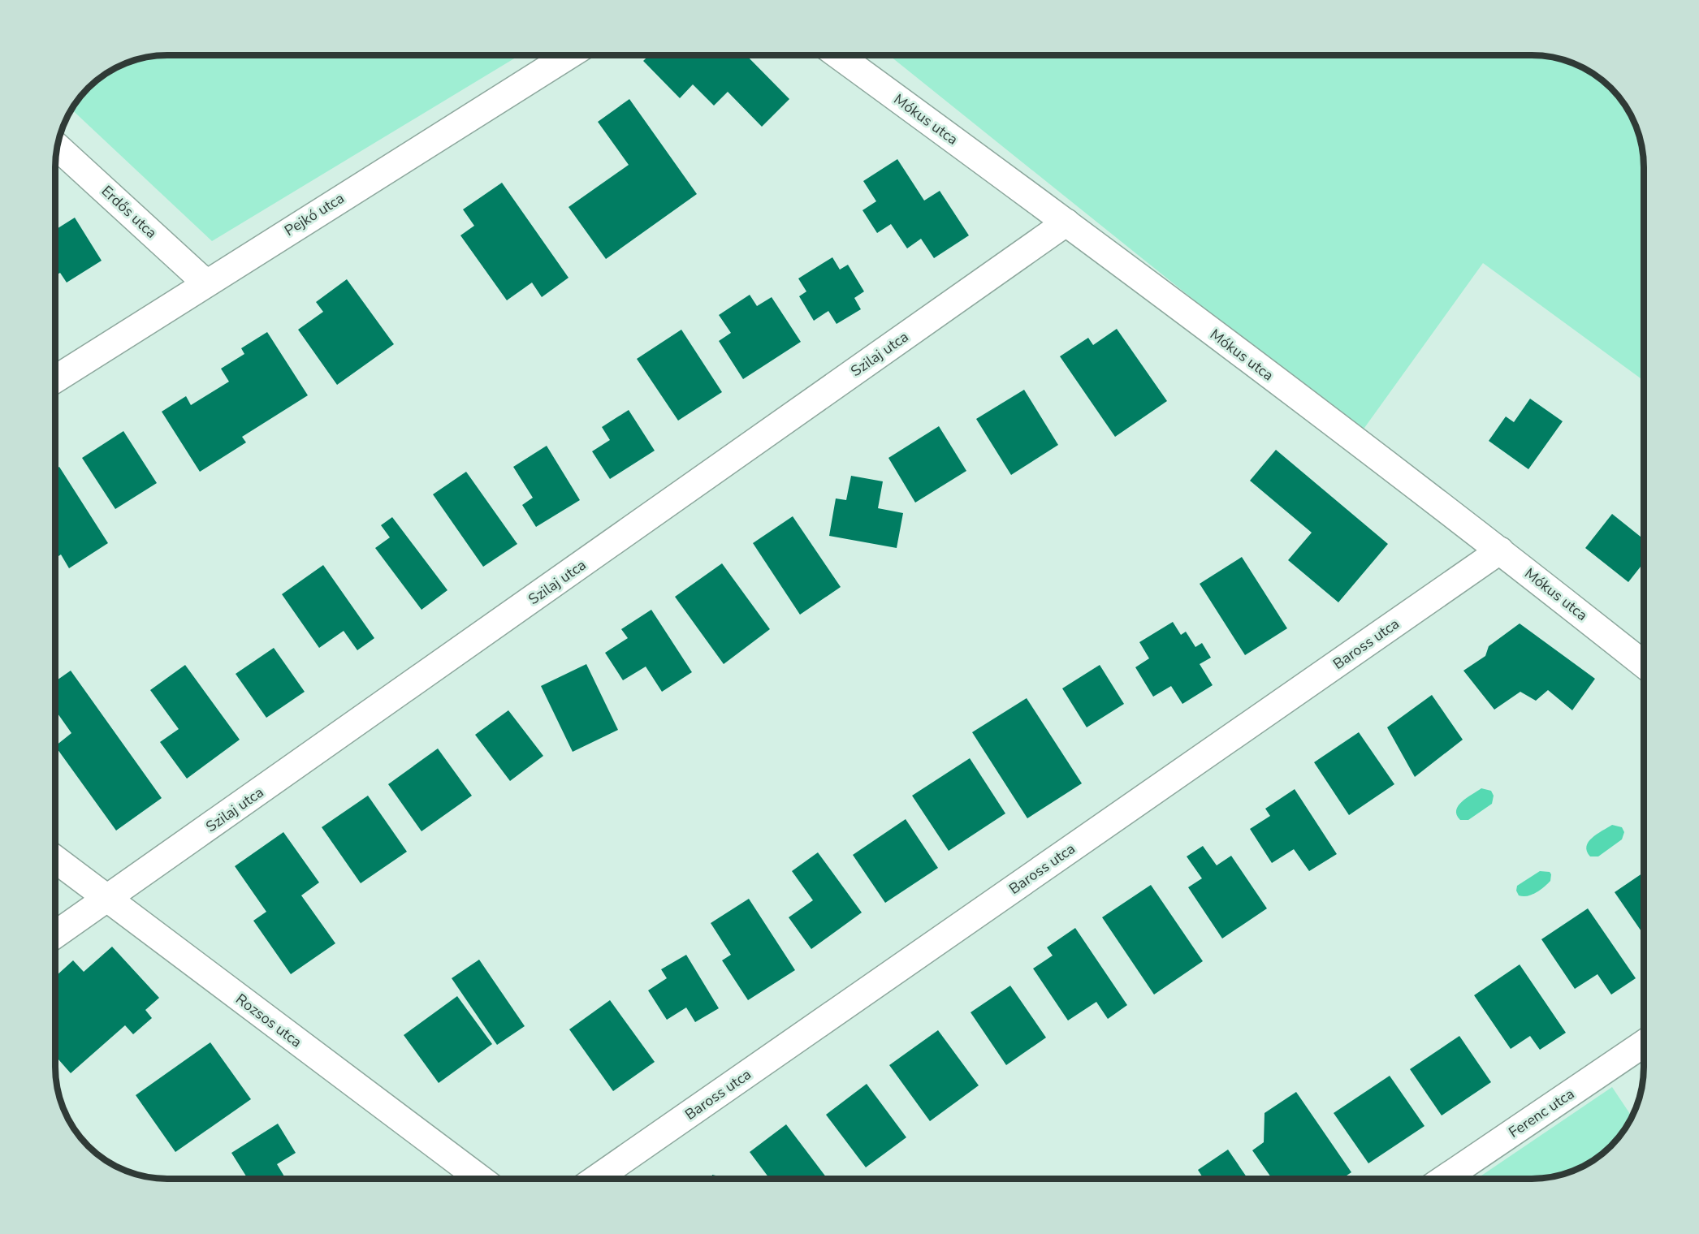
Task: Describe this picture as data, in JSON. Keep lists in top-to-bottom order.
{
  "streets": {
    "street": [
      "Mókus utca",
      "Erdős utca",
      "Pejkó utca",
      "Szilaj utca",
      "Baross utca",
      "Rozsos utca",
      "Ferenc utca"
    ]
  },
  "crossings": [
    ["Mókus utca", "Szilaj utca"],
    ["Mókus utca", "Baross utca"],
    ["Erdős utca", "Pejkó utca"],
    ["Szilaj utca", "Rozsos utca"]
  ]
}
